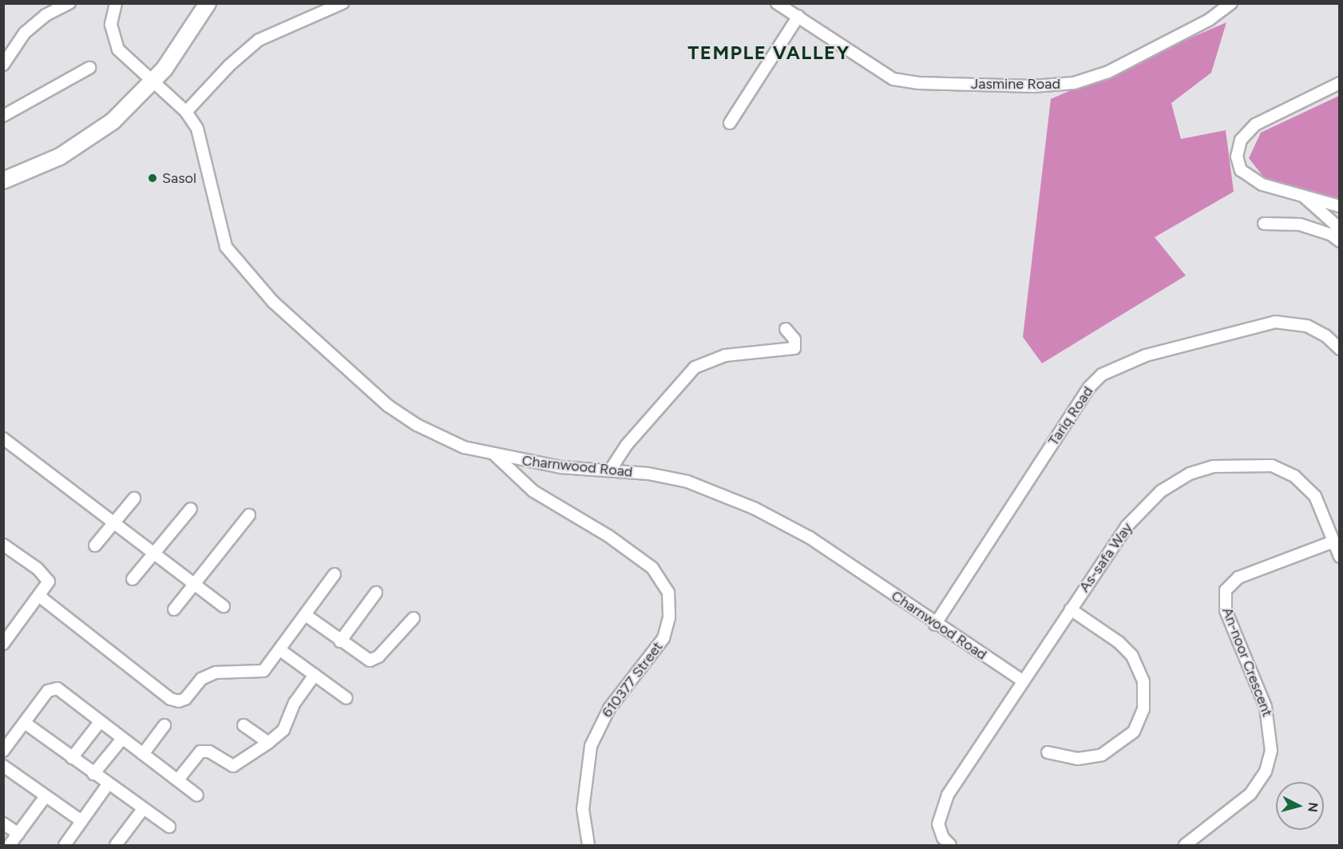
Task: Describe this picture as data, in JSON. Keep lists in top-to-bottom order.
{
  "streets": {
    "street": [
      "Jasmine Road",
      "Tariq Road",
      "Charnwood Road",
      "As-safa Way",
      "An-noor Crescent",
      "610377 Street"
    ]
  },
  "crossings": [
    ["Tariq Road", "Charnwood Road"],
    ["Charnwood Road", "As-safa Way"],
    ["Charnwood Road", "610377 Street"],
    ["As-safa Way", "An-noor Crescent"]
  ],
  "districts": ["TEMPLE VALLEY"],
  "places": ["Sasol"],
  "north": "right"
}
